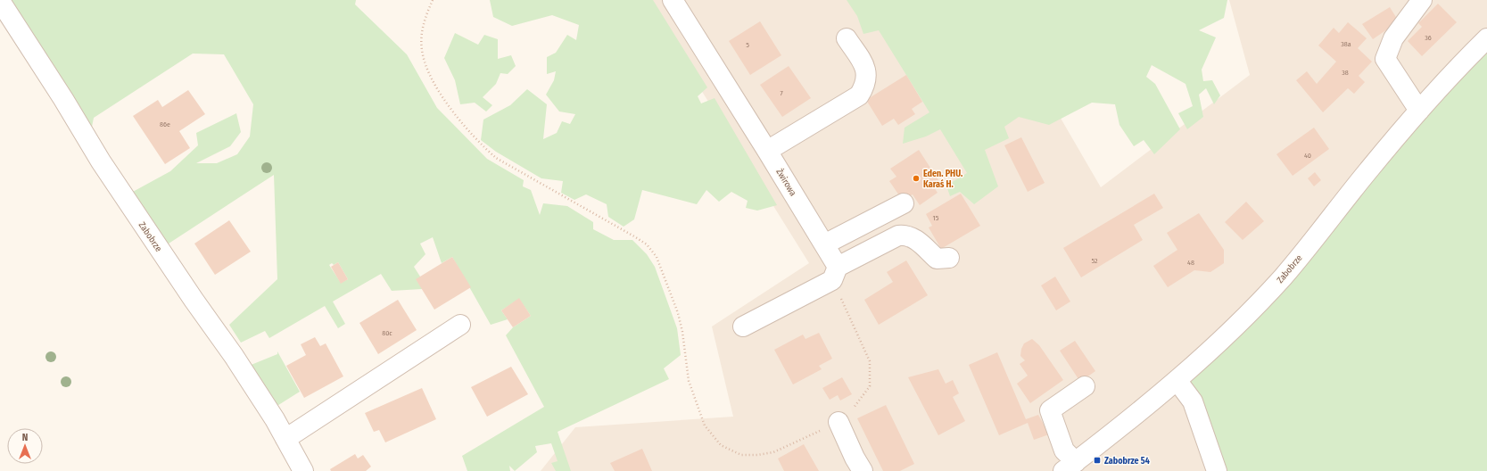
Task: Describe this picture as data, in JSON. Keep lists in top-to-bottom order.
{
  "streets": {
    "street": ["Żwirowa", "Zabobrze"]
  },
  "places": {
    "other": ["Eden. PHU. Karaś H."],
    "transit": ["Zabobrze 54"]
  },
  "house_numbers": [
    "36",
    "38a",
    "5",
    "38",
    "7",
    "86e",
    "40",
    "15",
    "52",
    "48",
    "80c"
  ],
  "north": "top"
}
